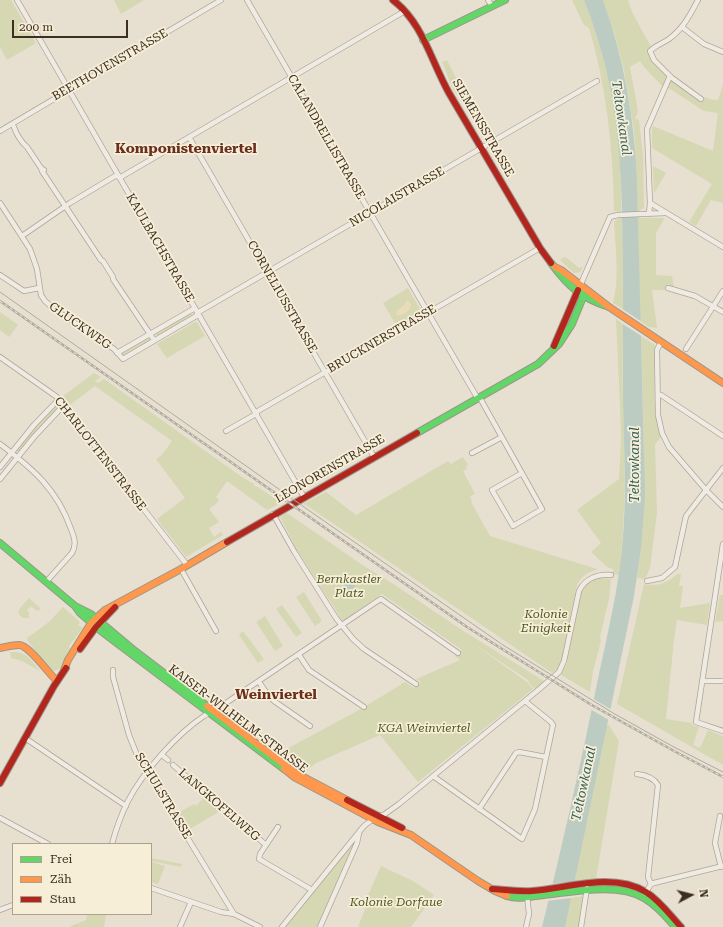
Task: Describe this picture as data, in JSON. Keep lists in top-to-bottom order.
{
  "streets": {
    "main road": ["SIEMENSSTRASSE", "LEONORENSTRASSE", "KAISER-WILHELM-STRASSE"],
    "street": [
      "BEETHOVENSTRASSE",
      "CALANDRELLISTRASSE",
      "NICOLAISTRASSE",
      "KAULBACHSTRASSE",
      "CORNELIUSSTRASSE",
      "GLUCKWEG",
      "BRUCKNERSTRASSE",
      "CHARLOTTENSTRASSE",
      "SCHULSTRASSE",
      "LANGKOFELWEG"
    ]
  },
  "crossings": [
    ["BEETHOVENSTRASSE", "KAULBACHSTRASSE"],
    ["SIEMENSSTRASSE", "NICOLAISTRASSE"],
    ["SIEMENSSTRASSE", "BRUCKNERSTRASSE"],
    ["SIEMENSSTRASSE", "LEONORENSTRASSE"],
    ["CALANDRELLISTRASSE", "NICOLAISTRASSE"],
    ["CALANDRELLISTRASSE", "BRUCKNERSTRASSE"],
    ["CALANDRELLISTRASSE", "LEONORENSTRASSE"],
    ["NICOLAISTRASSE", "KAULBACHSTRASSE"],
    ["NICOLAISTRASSE", "CORNELIUSSTRASSE"],
    ["NICOLAISTRASSE", "GLUCKWEG"],
    ["KAULBACHSTRASSE", "BRUCKNERSTRASSE"],
    ["KAULBACHSTRASSE", "LEONORENSTRASSE"],
    ["CORNELIUSSTRASSE", "BRUCKNERSTRASSE"],
    ["CORNELIUSSTRASSE", "LEONORENSTRASSE"],
    ["CHARLOTTENSTRASSE", "LEONORENSTRASSE"],
    ["LEONORENSTRASSE", "KAISER-WILHELM-STRASSE"]
  ],
  "districts": ["Komponistenviertel", "Weinviertel"],
  "water": ["Teltowkanal"],
  "parks": [
    "Bernkastler Platz",
    "Kolonie Einigkeit",
    "KGA Weinviertel",
    "Kolonie Dorfaue"
  ],
  "legend": ["Frei", "Zäh", "Stau"],
  "scale_bar": "200 m",
  "north": "right"
}
